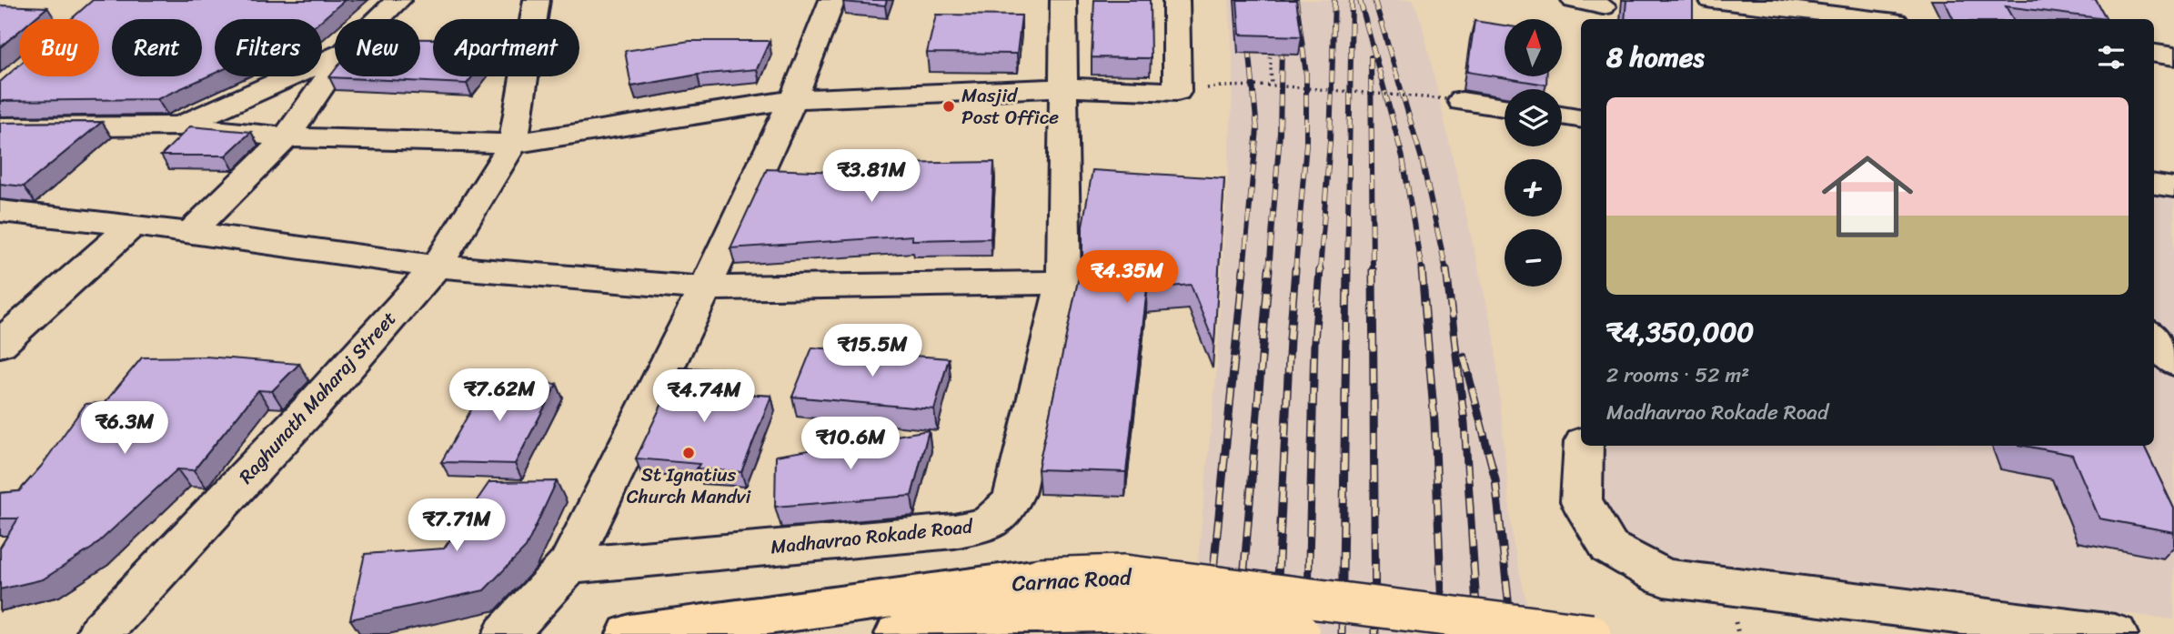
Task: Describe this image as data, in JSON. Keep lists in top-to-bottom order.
{
  "streets": {
    "main road": ["Carnac Road"],
    "street": ["Raghunath Maharaj Street", "Madhavrao Rokade Road"]
  },
  "places": ["Masjid Post Office", "St Ignatius Church Mandvi"],
  "north": "top",
  "page": {
    "map_buttons": ["+", "−"],
    "chip": [
      "Buy",
      "Rent",
      "Filters",
      "New",
      "Apartment"
    ],
    "heading": "8 homes",
    "list": [
      {
        "name": "₹4,350,000",
        "note": "2 rooms · 52 m² · Madhavrao Rokade Road"
      }
    ],
    "price": [
      "₹3.81M",
      "₹4.35M",
      "₹15.5M",
      "₹7.62M",
      "₹4.74M",
      "₹6.3M",
      "₹10.6M",
      "₹7.71M"
    ]
  }
}
